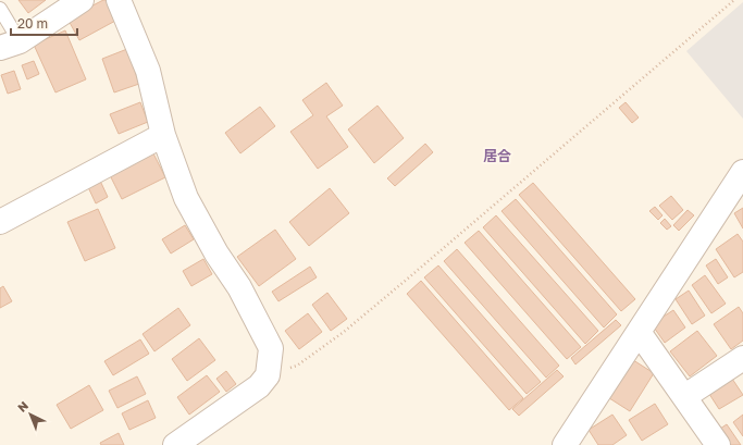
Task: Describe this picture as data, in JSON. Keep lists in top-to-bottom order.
{
  "districts": ["居合"],
  "scale_bar": "20 m",
  "north": "top left"
}
